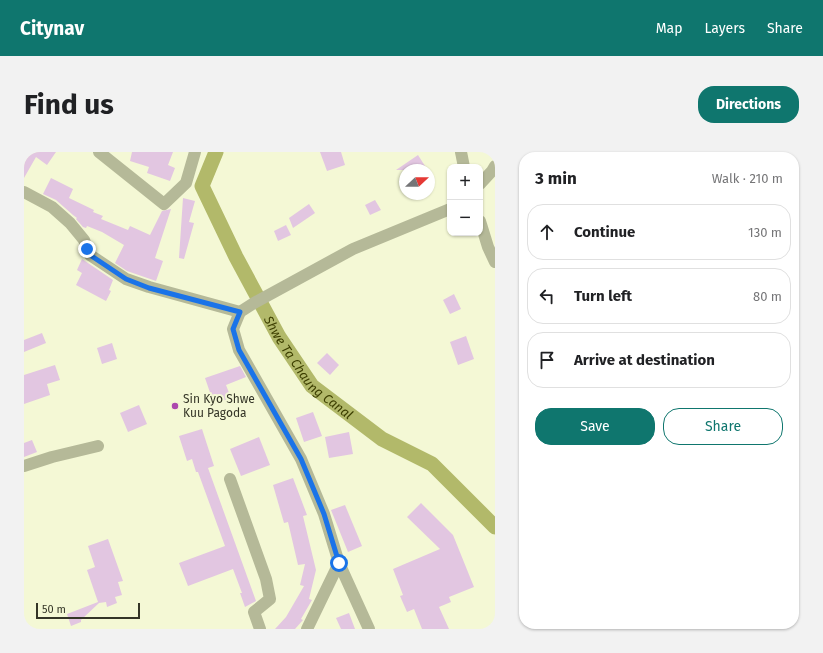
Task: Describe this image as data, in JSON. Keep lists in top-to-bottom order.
{
  "water": ["Shwe Ta Chaung Canal"],
  "places": ["Sin Kyo Shwe Kuu Pagoda"],
  "scale_bar": "50 m",
  "north": "right",
  "page": {
    "header": "Citynav",
    "nav": ["Map", "Layers", "Share"],
    "buttons": [
      "Directions",
      ["Save", "Share"]
    ],
    "title": "Find us",
    "heading": ["3 min", "Walk · 210 m"],
    "map_buttons": ["+", "−"],
    "list": [
      ["Continue", "130 m"],
      ["Turn left", "80 m"],
      "Arrive at destination"
    ],
    "scale": "50 m"
  }
}
